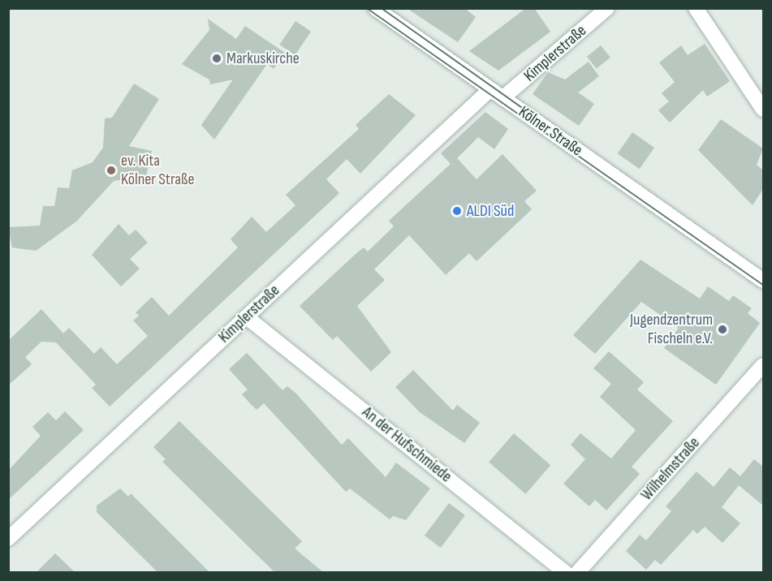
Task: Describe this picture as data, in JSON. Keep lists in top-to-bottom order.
{
  "streets": {
    "street": [
      "Kimplerstraße",
      "Kölner Straße",
      "An der Hufschmiede",
      "Wilhelmstraße"
    ]
  },
  "crossings": [
    ["Kimplerstraße", "Kölner Straße"],
    ["Kimplerstraße", "An der Hufschmiede"]
  ],
  "places": [
    "Markuskirche",
    "ev. Kita Kölner Straße",
    "ALDI Süd",
    "Jugendzentrum Fischeln e.V."
  ]
}
